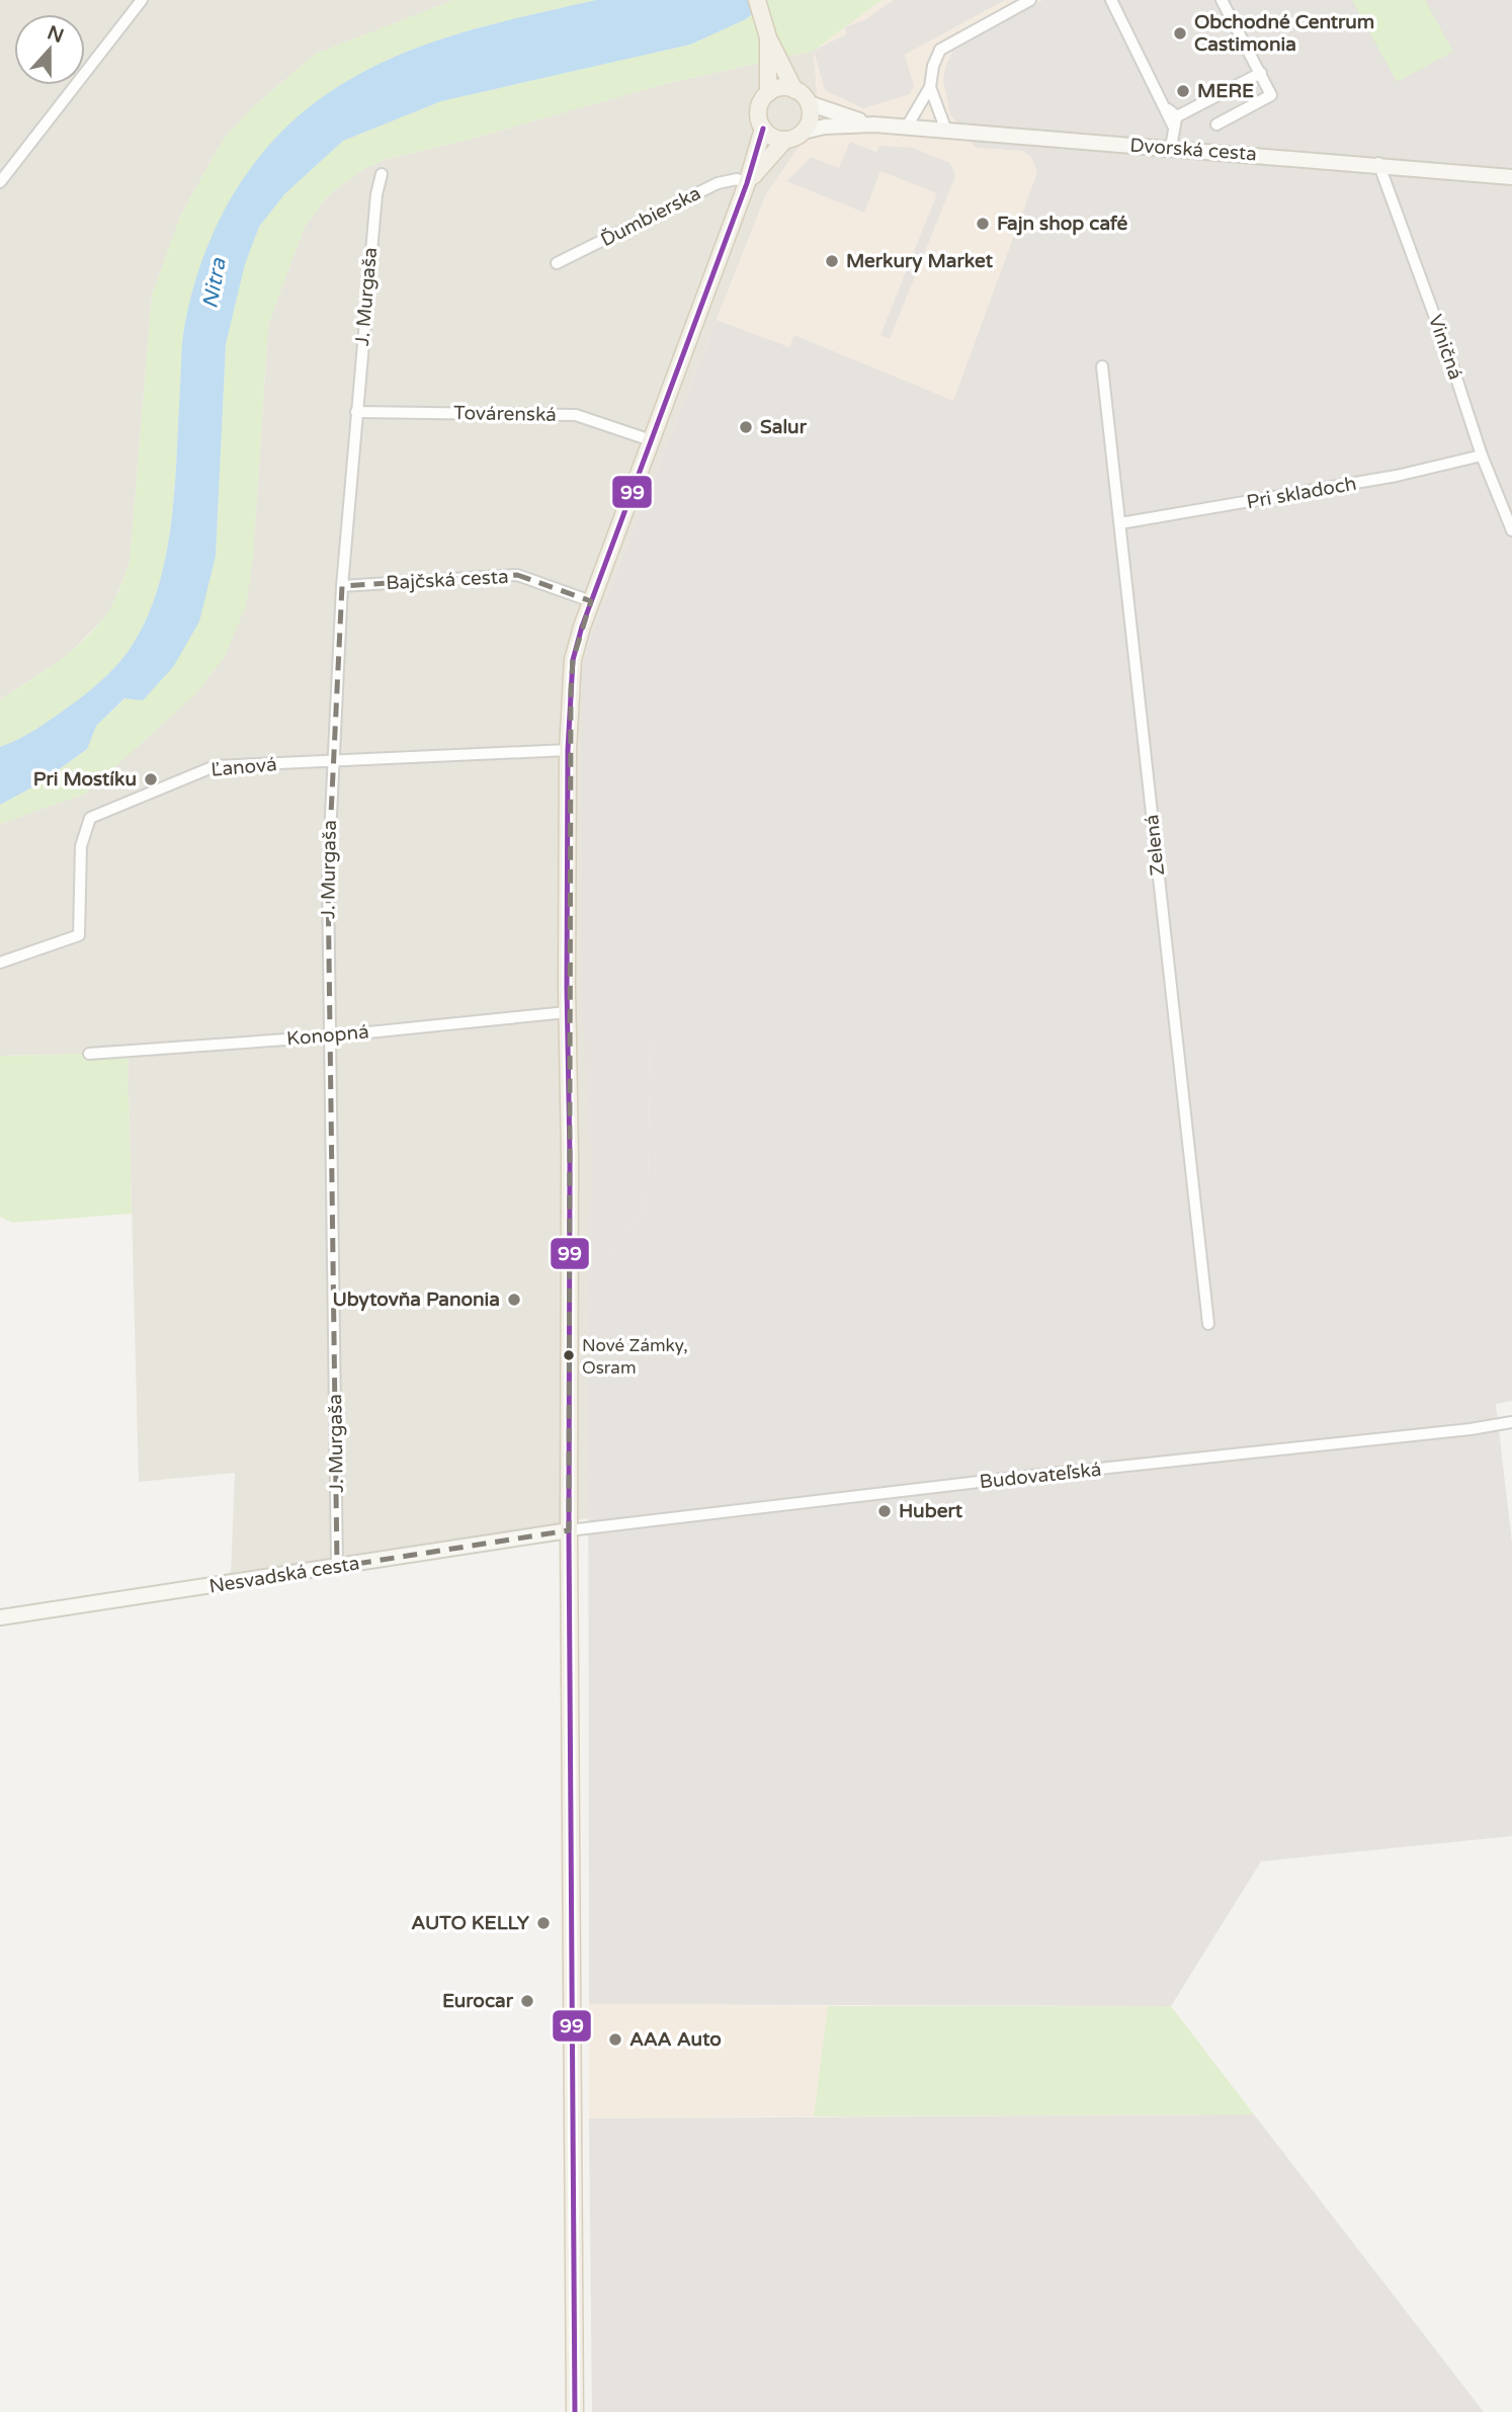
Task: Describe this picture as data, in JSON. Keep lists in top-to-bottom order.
{
  "streets": {
    "street": [
      "Dvorská cesta",
      "Ďumbierska",
      "J. Murgaša",
      "Viničná",
      "Továrenská",
      "Pri skladoch",
      "Bajčská cesta",
      "Ľanová",
      "Zelená",
      "Konopná",
      "Budovateľská",
      "Nesvadská cesta"
    ]
  },
  "crossings": [
    ["Dvorská cesta", "Viničná"],
    ["J. Murgaša", "Továrenská"],
    ["J. Murgaša", "Bajčská cesta"],
    ["J. Murgaša", "Ľanová"],
    ["J. Murgaša", "Konopná"],
    ["J. Murgaša", "Nesvadská cesta"],
    ["Viničná", "Pri skladoch"],
    ["Pri skladoch", "Zelená"],
    ["Budovateľská", "Nesvadská cesta"]
  ],
  "water": ["Nitra"],
  "places": [
    "Obchodné Centrum Castimonia",
    "MERE",
    "Fajn shop café",
    "Merkury Market",
    "Salur",
    "Pri Mostíku",
    "Ubytovňa Panonia",
    "Nové Zámky, Osram",
    "Hubert",
    "AUTO KELLY",
    "Eurocar",
    "AAA Auto"
  ],
  "lines": ["transit line 99"],
  "north": "top"
}
